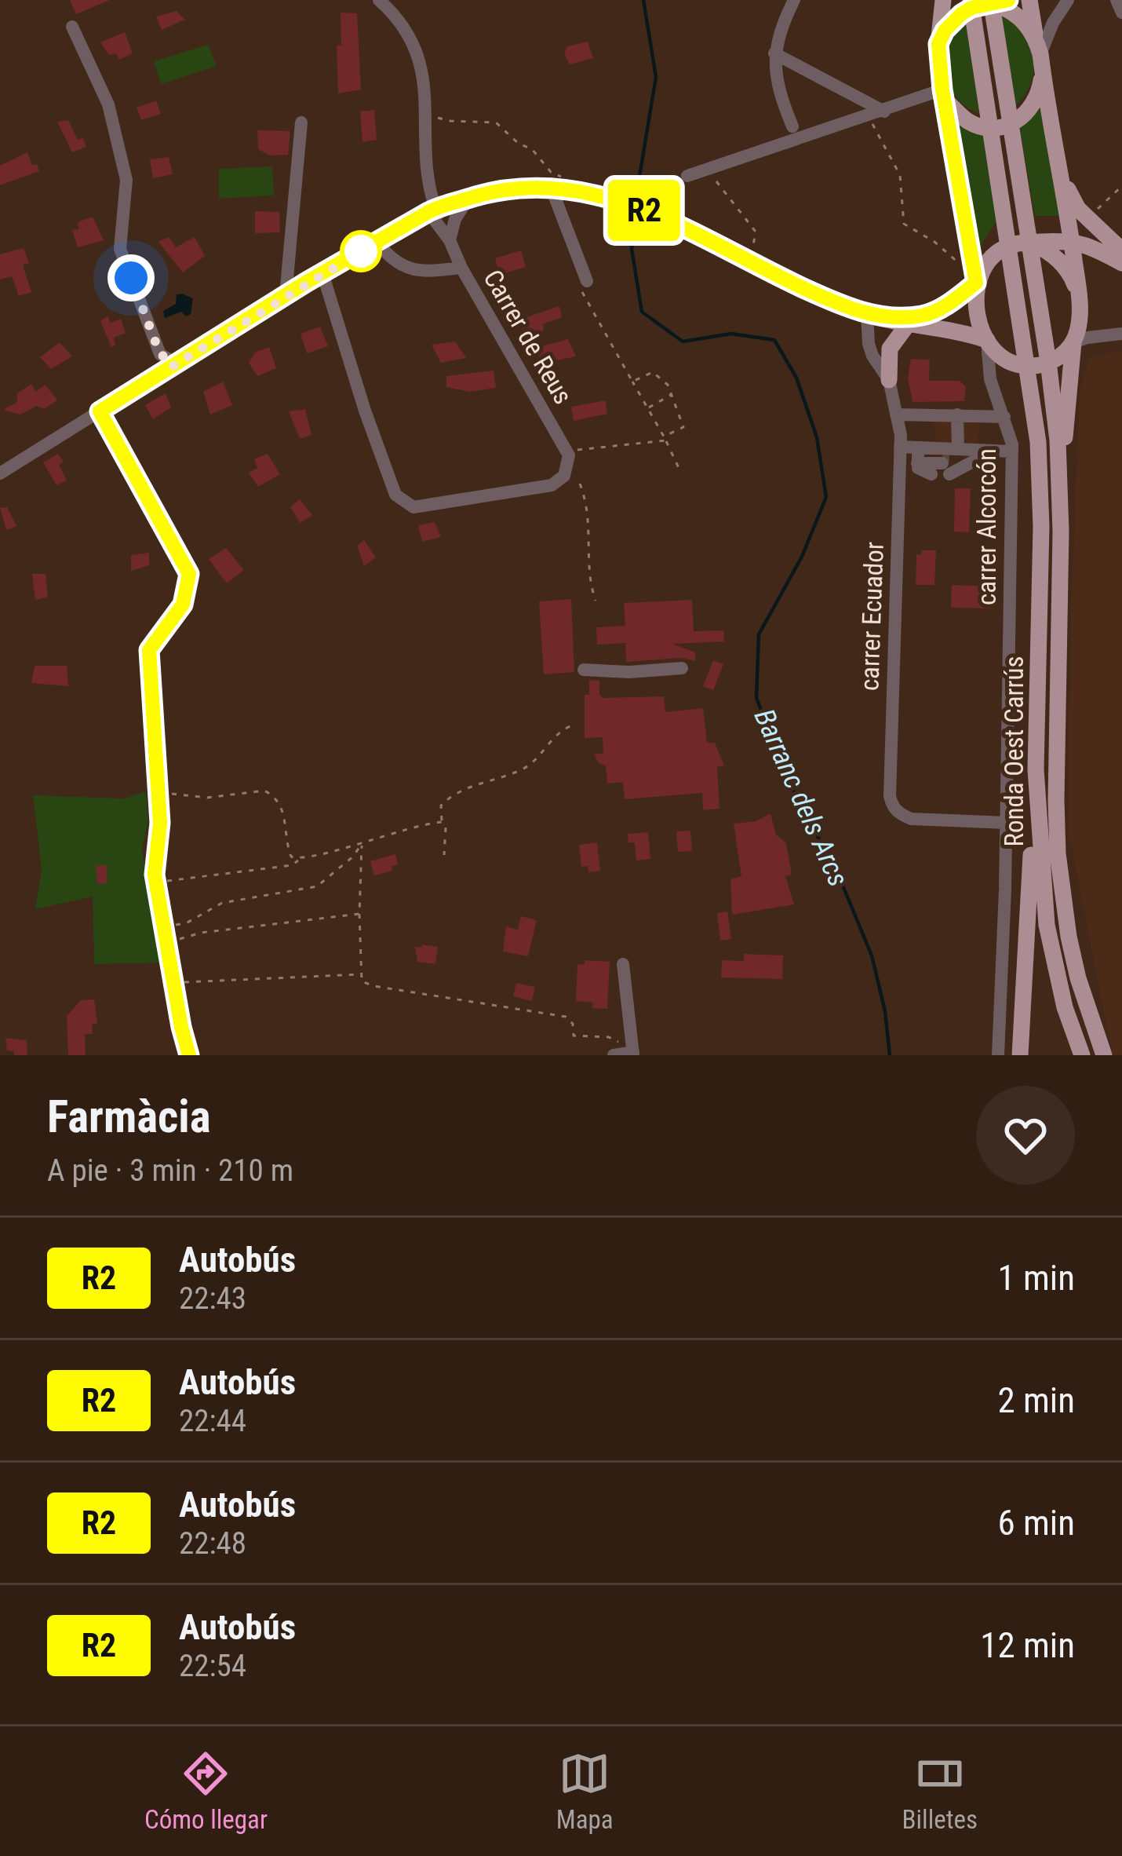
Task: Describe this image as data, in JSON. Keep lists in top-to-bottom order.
{
  "streets": {
    "main road": ["Ronda Oest Carrús"],
    "street": ["Carrer de Reus", "carrer Alcorcón", "carrer Ecuador"]
  },
  "crossings": [
    ["carrer Alcorcón", "carrer Ecuador"],
    ["carrer Alcorcón", "Ronda Oest Carrús"]
  ],
  "water": ["Barranc dels Arcs"],
  "lines": ["bus line R2"],
  "page": {
    "on_map": "R2",
    "heading": ["Farmàcia", "A pie · 3 min · 210 m"],
    "list": [
      {
        "mark": "R2",
        "name": "Autobús",
        "note": "22:43",
        "value": "1 min"
      },
      {
        "mark": "R2",
        "name": "Autobús",
        "note": "22:44",
        "value": "2 min"
      },
      {
        "mark": "R2",
        "name": "Autobús",
        "note": "22:48",
        "value": "6 min"
      },
      {
        "mark": "R2",
        "name": "Autobús",
        "note": "22:54",
        "value": "12 min"
      }
    ],
    "tabs": ["Cómo llegar", "Mapa", "Billetes"]
  }
}
